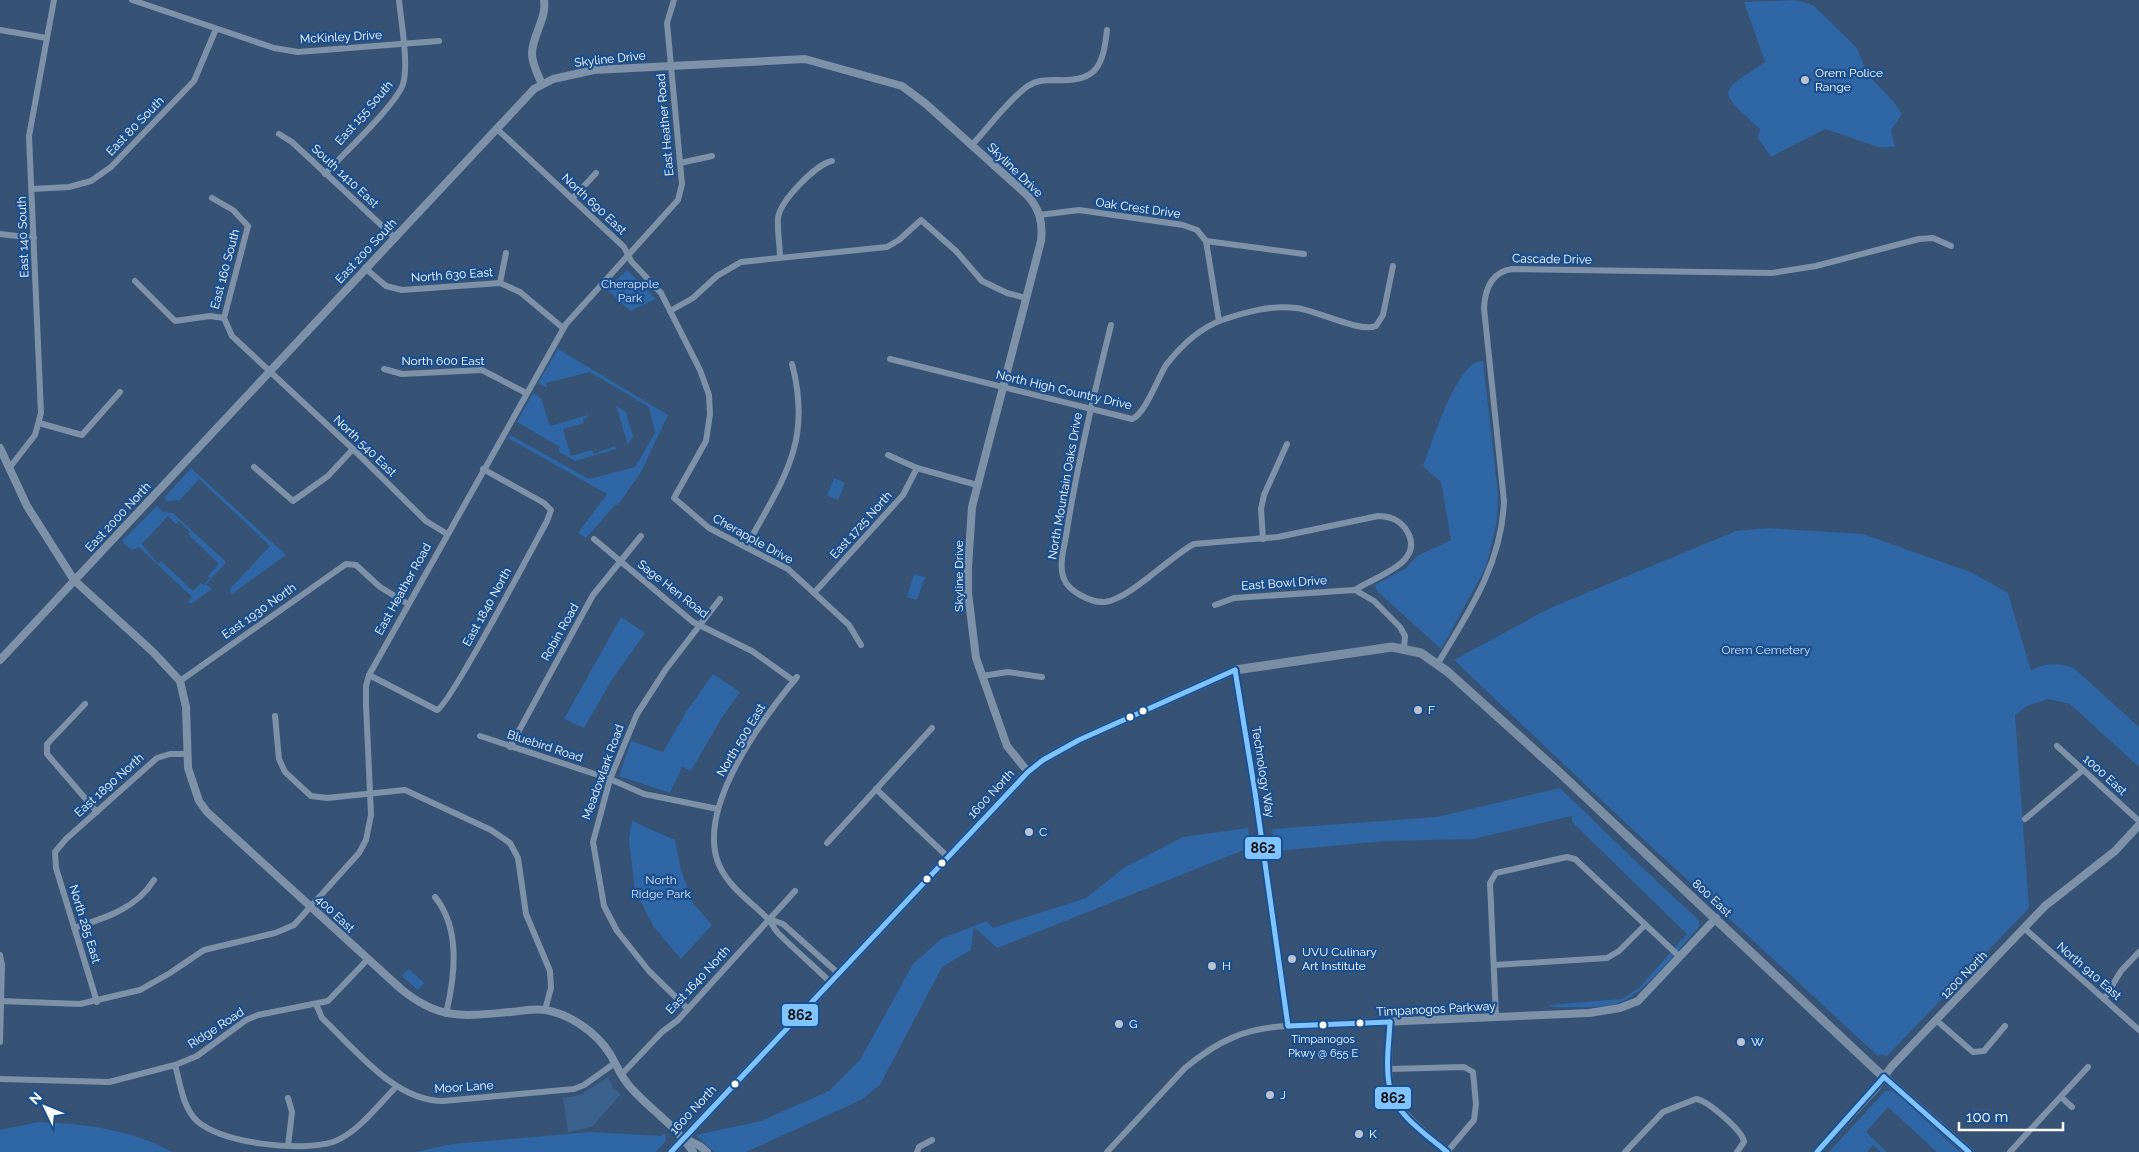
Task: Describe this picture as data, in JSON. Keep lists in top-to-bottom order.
{
  "streets": {
    "main road": ["1600 North", "800 East"],
    "street": [
      "McKinley Drive",
      "Skyline Drive",
      "East 155 South",
      "East Heather Road",
      "East 80 South",
      "South 1410 East",
      "North 690 East",
      "Oak Crest Drive",
      "East 140 South",
      "East 200 South",
      "Cascade Drive",
      "East 160 South",
      "North 630 East",
      "North 600 East",
      "North High Country Drive",
      "North 540 East",
      "North Mountain Oaks Drive",
      "East 2000 North",
      "East 1725 North",
      "Cherapple Drive",
      "East Bowl Drive",
      "Sage Hen Road",
      "East 1840 North",
      "East 1930 North",
      "Robin Road",
      "North 500 East",
      "Bluebird Road",
      "Meadowlark Road",
      "Technology Way",
      "1000 East",
      "East 1890 North",
      "400 East",
      "North 285 East",
      "North 910 East",
      "1200 North",
      "East 1640 North",
      "Timpanogos Parkway",
      "Ridge Road",
      "Moor Lane"
    ]
  },
  "crossings": [
    ["McKinley Drive", "East 155 South"],
    ["McKinley Drive", "East 80 South"],
    ["Skyline Drive", "East Heather Road"],
    ["Skyline Drive", "North 690 East"],
    ["Skyline Drive", "Oak Crest Drive"],
    ["Skyline Drive", "East 200 South"],
    ["Skyline Drive", "North High Country Drive"],
    ["Skyline Drive", "1600 North"],
    ["East 155 South", "South 1410 East"],
    ["East Heather Road", "North 690 East"],
    ["East Heather Road", "North 630 East"],
    ["East Heather Road", "North 600 East"],
    ["East Heather Road", "North 540 East"],
    ["East Heather Road", "East 1840 North"],
    ["East Heather Road", "East 1930 North"],
    ["East Heather Road", "400 East"],
    ["East Heather Road", "North 285 East"],
    ["East 80 South", "East 140 South"],
    ["South 1410 East", "East 200 South"],
    ["North 690 East", "East 200 South"],
    ["North 690 East", "Cherapple Drive"],
    ["East 140 South", "400 East"],
    ["East 200 South", "North 630 East"],
    ["East 200 South", "North 540 East"],
    ["East 200 South", "East 2000 North"],
    ["Cascade Drive", "1600 North"],
    ["Cascade Drive", "800 East"],
    ["East 160 South", "North 540 East"],
    ["North High Country Drive", "North Mountain Oaks Drive"],
    ["North Mountain Oaks Drive", "East Bowl Drive"],
    ["East 2000 North", "400 East"],
    ["East 1725 North", "Cherapple Drive"],
    ["Sage Hen Road", "Robin Road"],
    ["Sage Hen Road", "North 500 East"],
    ["Sage Hen Road", "Meadowlark Road"],
    ["East 1930 North", "400 East"],
    ["Robin Road", "Bluebird Road"],
    ["North 500 East", "Bluebird Road"],
    ["North 500 East", "1600 North"],
    ["North 500 East", "East 1640 North"],
    ["Bluebird Road", "Meadowlark Road"],
    ["Meadowlark Road", "East 1640 North"],
    ["Technology Way", "1600 North"],
    ["Technology Way", "Timpanogos Parkway"],
    ["East 1890 North", "400 East"],
    ["East 1890 North", "North 285 East"],
    ["1600 North", "800 East"],
    ["1600 North", "400 East"],
    ["800 East", "1200 North"],
    ["800 East", "Timpanogos Parkway"],
    ["400 East", "East 1640 North"],
    ["400 East", "Ridge Road"],
    ["400 East", "Moor Lane"],
    ["North 910 East", "1200 North"],
    ["Ridge Road", "Moor Lane"]
  ],
  "parks": ["Cherapple Park", "Orem Cemetery", "North Ridge Park"],
  "places": [
    "Orem Police Range",
    "F",
    "C",
    "UVU Culinary Art Institute",
    "H",
    "G",
    "Timpanogos Pkwy @ 655 E",
    "W",
    "J",
    "K"
  ],
  "lines": ["transit line 862"],
  "scale_bar": "100 m",
  "north": "top left"
}
